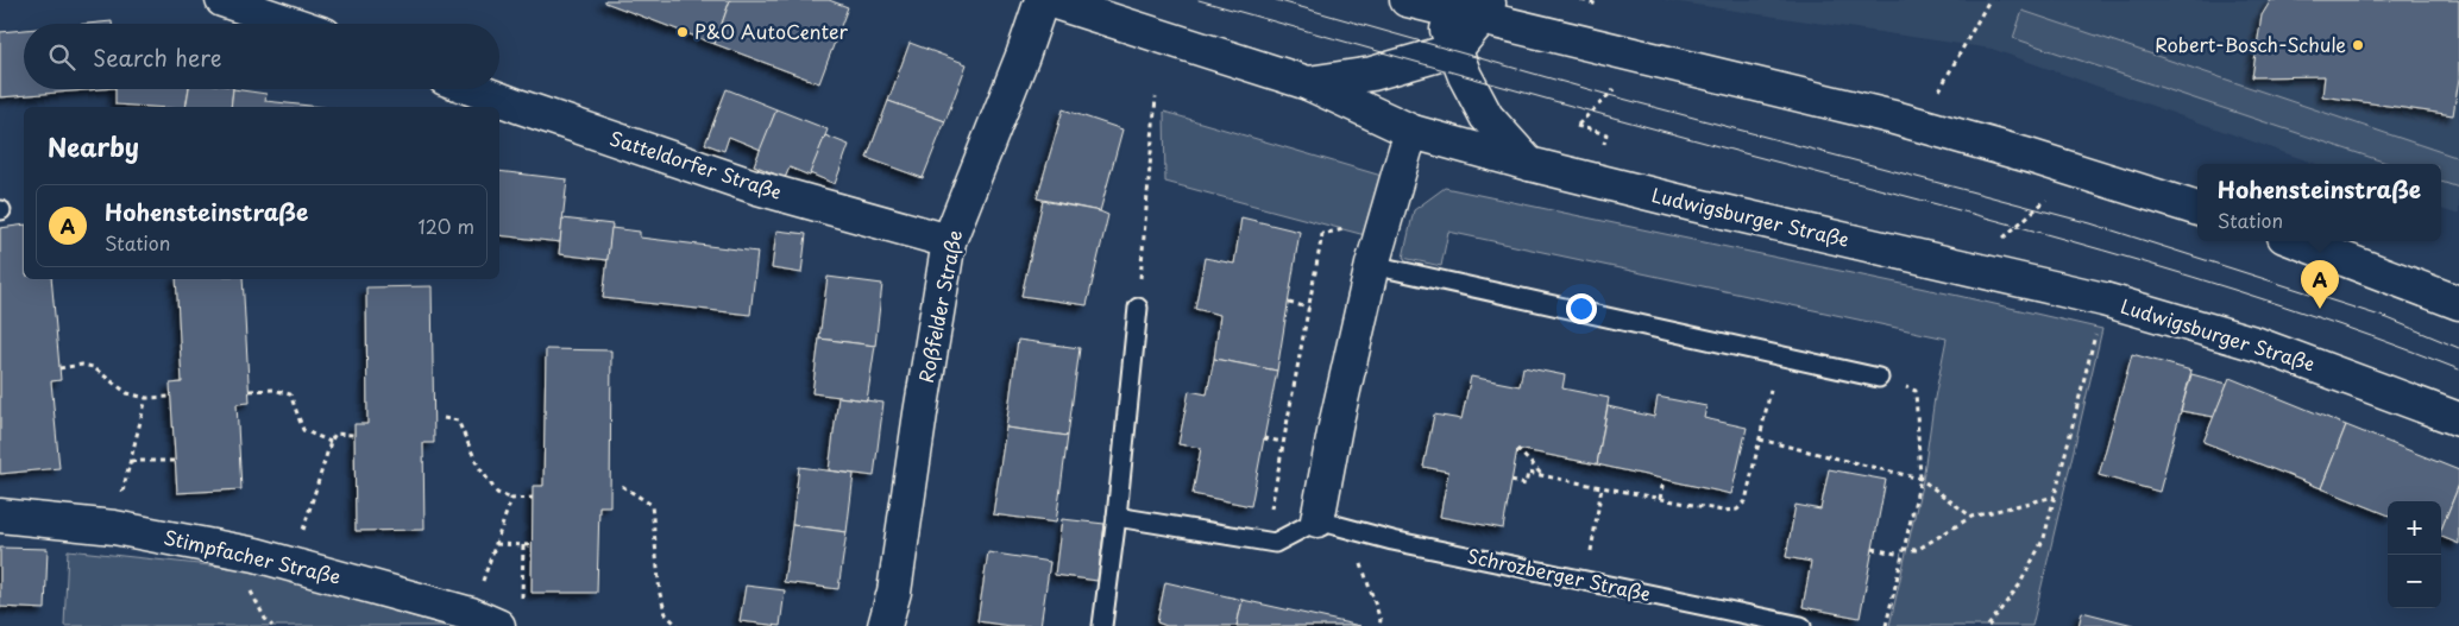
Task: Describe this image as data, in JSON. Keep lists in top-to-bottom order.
{
  "streets": {
    "street": [
      "Satteldorfer Straße",
      "Ludwigsburger Straße",
      "Roßfelder Straße",
      "Stimpfacher Straße"
    ],
    "lane": ["Schrozberger Straße"]
  },
  "crossings": [
    ["Satteldorfer Straße", "Roßfelder Straße"]
  ],
  "places": ["P&O AutoCenter", "Robert-Bosch-Schule"],
  "page": {
    "search": "Search here",
    "heading": "Nearby",
    "popup": ["Hohensteinstraße", "Station"],
    "list": [
      {
        "mark": "A",
        "name": "Hohensteinstraße",
        "note": "Station",
        "value": "120 m"
      }
    ],
    "pins": "A",
    "map_buttons": ["+", "−"]
  }
}
